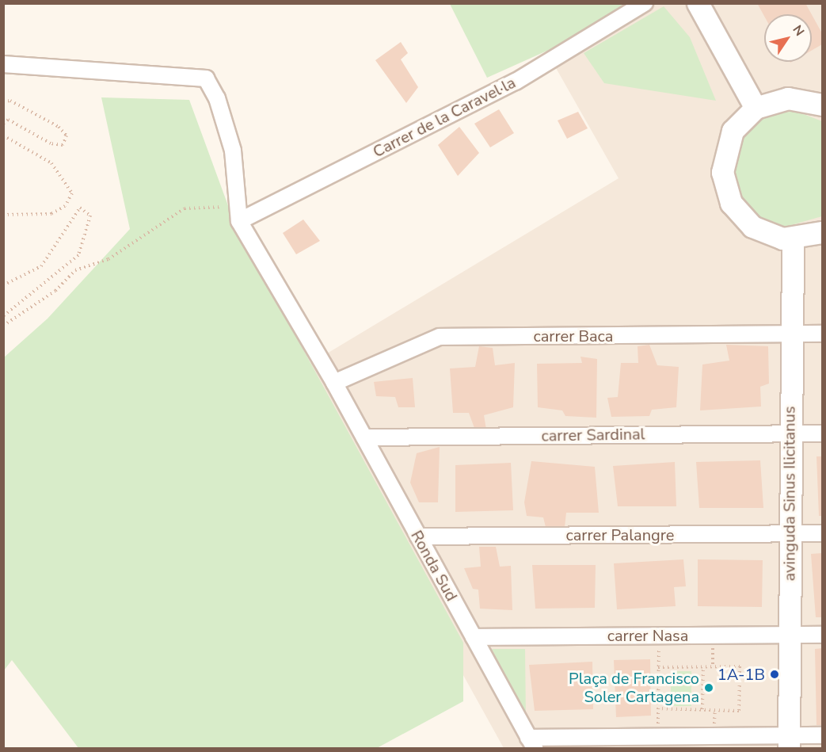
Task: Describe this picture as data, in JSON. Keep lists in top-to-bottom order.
{
  "streets": {
    "street": [
      "Carrer de la Caravel·la",
      "carrer Baca",
      "carrer Sardinal",
      "avinguda Sinus Ilicitanus",
      "carrer Palangre",
      "Ronda Sud",
      "carrer Nasa"
    ]
  },
  "crossings": [
    ["Carrer de la Caravel·la", "Ronda Sud"],
    ["carrer Baca", "avinguda Sinus Ilicitanus"],
    ["carrer Baca", "Ronda Sud"],
    ["carrer Sardinal", "avinguda Sinus Ilicitanus"],
    ["carrer Sardinal", "Ronda Sud"],
    ["avinguda Sinus Ilicitanus", "carrer Palangre"],
    ["avinguda Sinus Ilicitanus", "carrer Nasa"],
    ["carrer Palangre", "Ronda Sud"],
    ["Ronda Sud", "carrer Nasa"]
  ],
  "places": ["1A-1B", "Plaça de Francisco Soler Cartagena"],
  "north": "top right"
}
